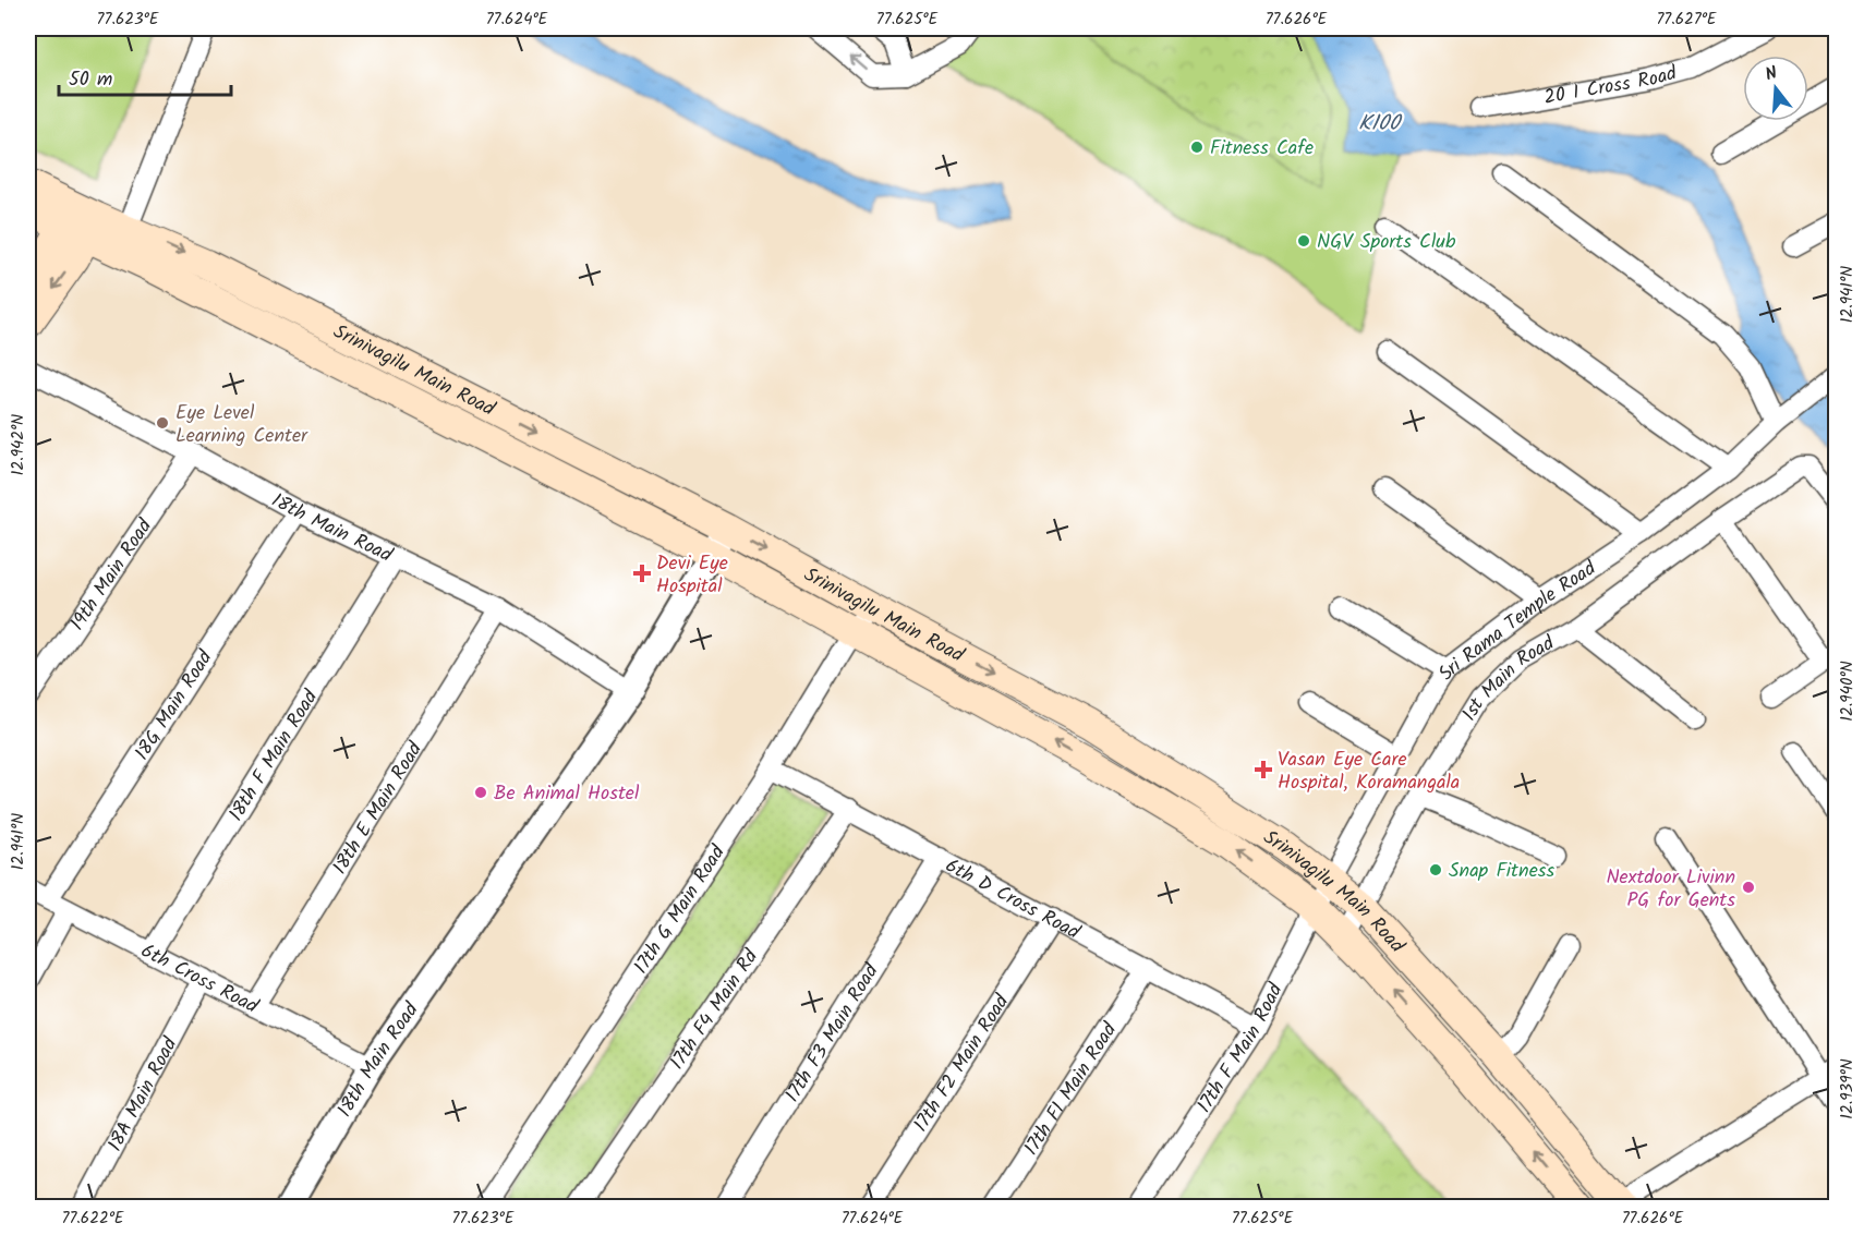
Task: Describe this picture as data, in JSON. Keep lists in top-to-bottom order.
{
  "streets": {
    "main road": ["Srinivagilu Main Road"],
    "street": [
      "20 I Cross Road",
      "18th Main Road",
      "19th Main Road",
      "Sri Rama Temple Road",
      "1st Main Road",
      "18G Main Road",
      "18th F Main Road",
      "18th E Main Road",
      "6th D Cross Road",
      "17th G Main Road",
      "6th Cross Road",
      "17th F4 Main Rd",
      "17th F3 Main Road",
      "17th F Main Road",
      "17th F2 Main Road",
      "17th F1 Main Road",
      "18A Main Road"
    ]
  },
  "crossings": [
    ["Srinivagilu Main Road", "18th Main Road"],
    ["Srinivagilu Main Road", "Sri Rama Temple Road"],
    ["Srinivagilu Main Road", "1st Main Road"],
    ["Srinivagilu Main Road", "17th G Main Road"],
    ["Srinivagilu Main Road", "17th F Main Road"],
    ["18th Main Road", "19th Main Road"],
    ["18th Main Road", "18G Main Road"],
    ["18th Main Road", "18th F Main Road"],
    ["18th Main Road", "18th E Main Road"],
    ["18th Main Road", "6th Cross Road"],
    ["Sri Rama Temple Road", "17th F Main Road"],
    ["18G Main Road", "6th Cross Road"],
    ["18th F Main Road", "6th Cross Road"],
    ["18th E Main Road", "6th Cross Road"],
    ["6th D Cross Road", "17th G Main Road"],
    ["6th D Cross Road", "17th F4 Main Rd"],
    ["6th D Cross Road", "17th F3 Main Road"],
    ["6th D Cross Road", "17th F Main Road"],
    ["6th D Cross Road", "17th F2 Main Road"],
    ["6th D Cross Road", "17th F1 Main Road"],
    ["6th Cross Road", "18A Main Road"]
  ],
  "water": ["K100"],
  "places": {
    "other": [
      "Fitness Cafe",
      "NGV Sports Club",
      "Eye Level Learning Center",
      "Be Animal Hostel",
      "Snap Fitness",
      "Nextdoor Livinn PG for Gents"
    ],
    "health": ["Devi Eye Hospital", "Vasan Eye Care Hospital, Koramangala"]
  },
  "scale_bar": "50 m",
  "north": "top",
  "coordinates": [
    "77.623°E",
    "77.624°E",
    "77.625°E",
    "77.626°E",
    "77.627°E",
    "12.941°N",
    "12.942°N",
    "12.940°N",
    "12.939°N",
    "77.622°E"
  ]
}
